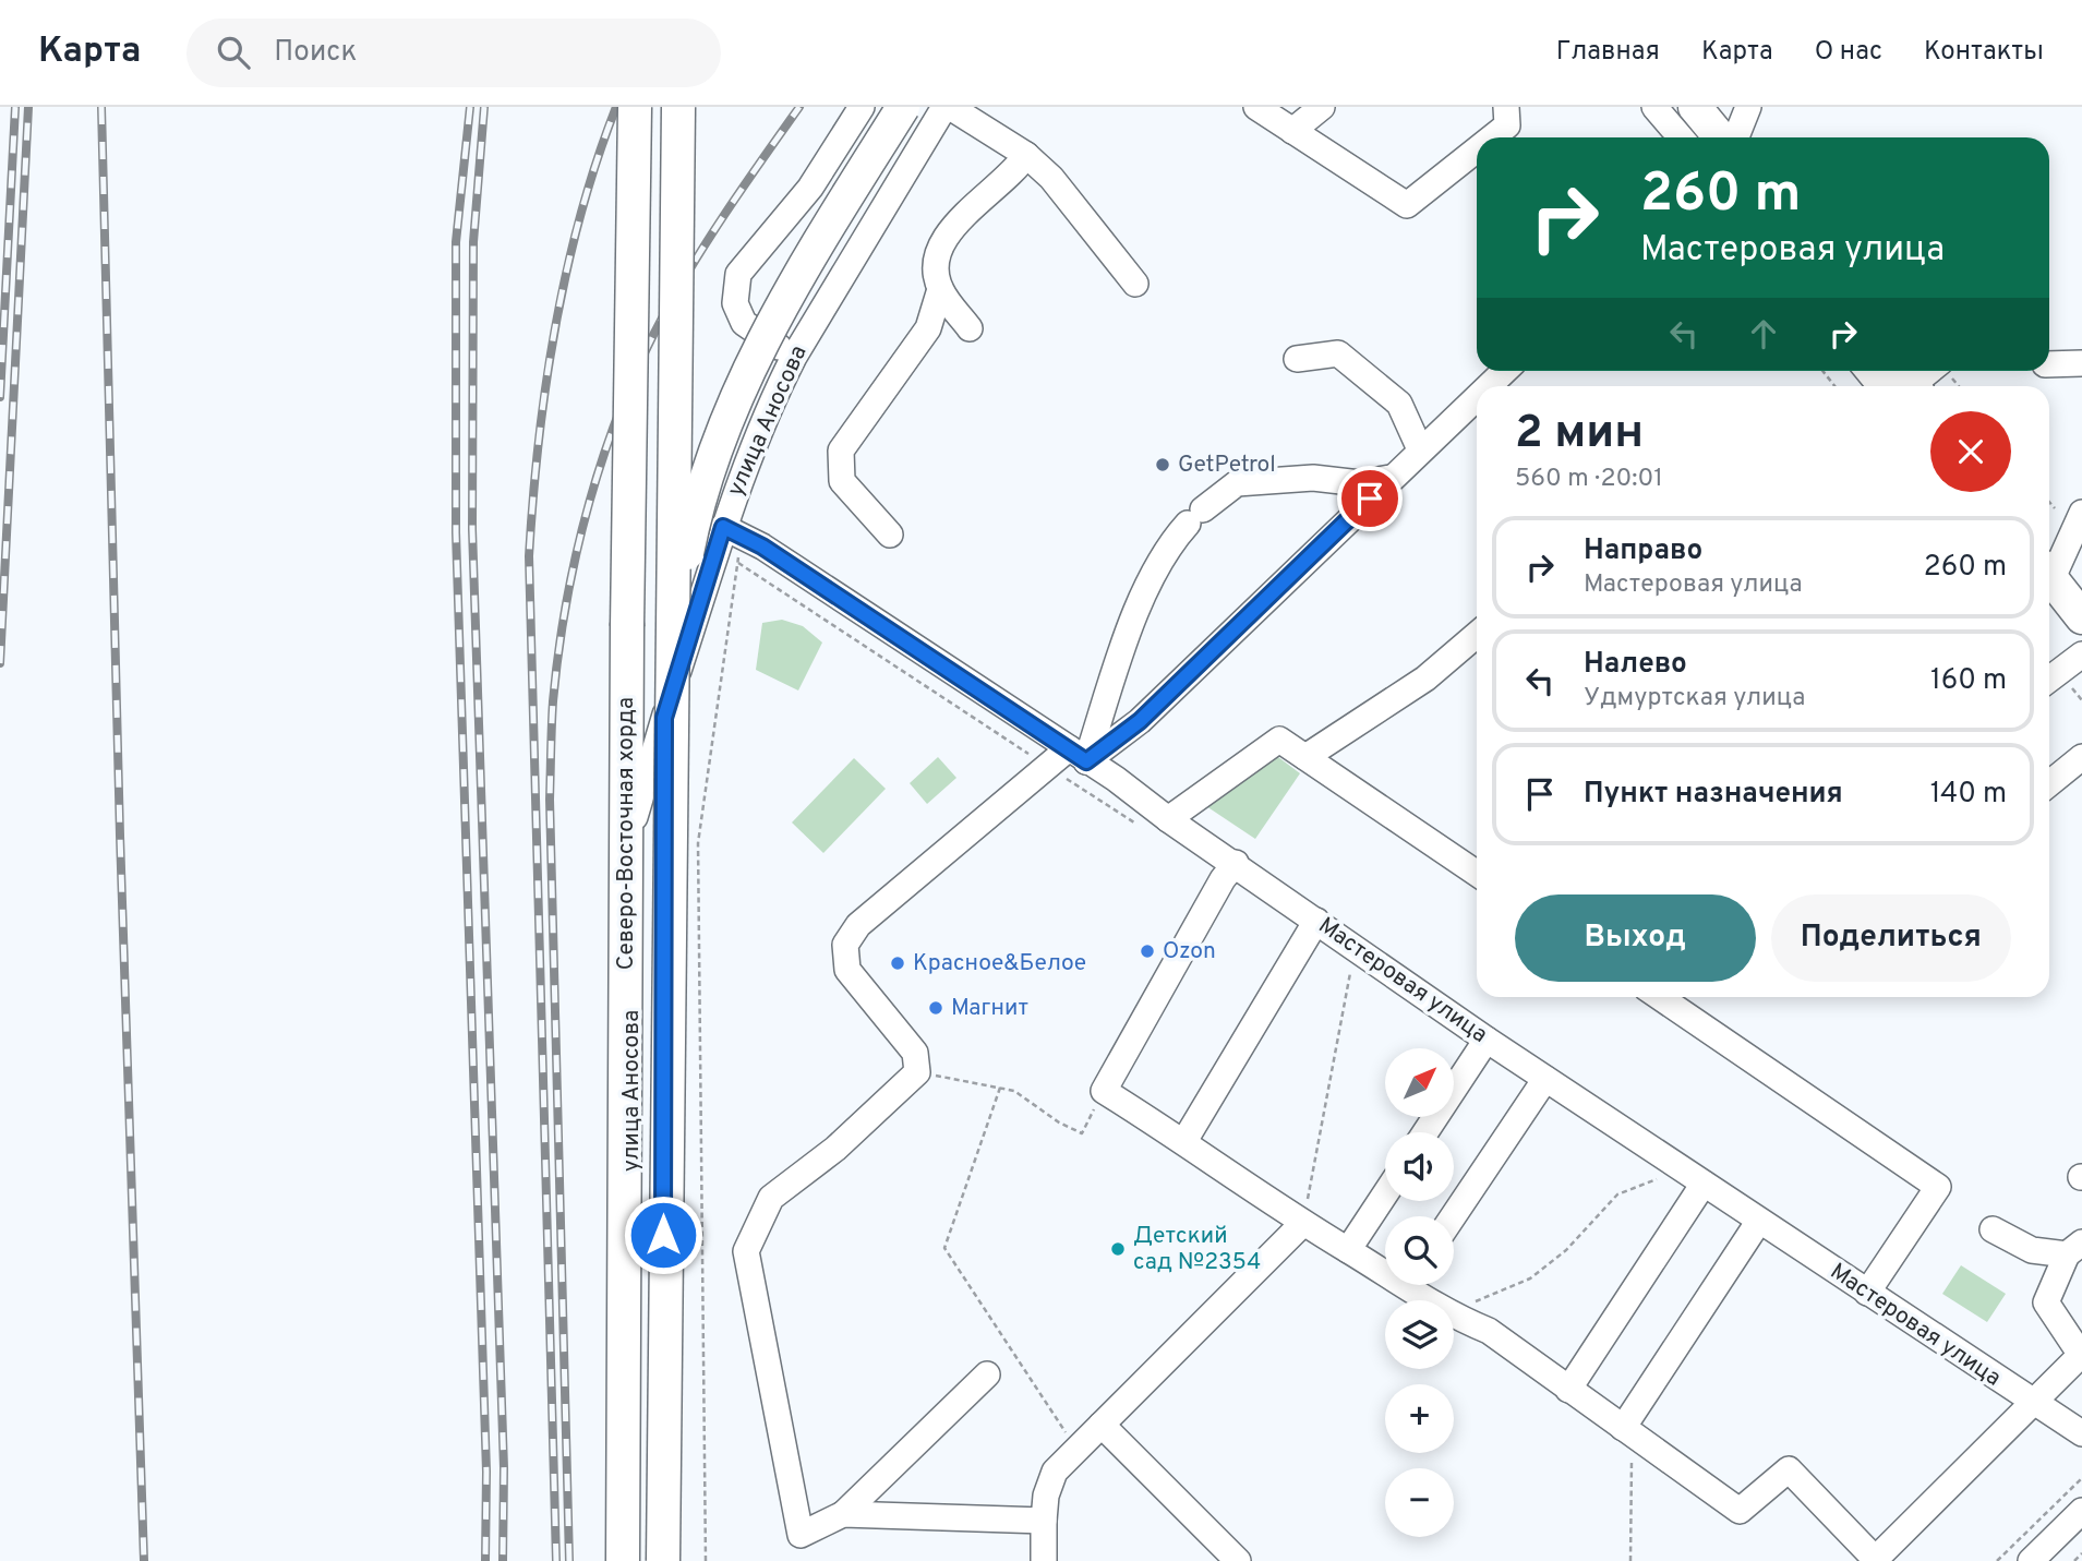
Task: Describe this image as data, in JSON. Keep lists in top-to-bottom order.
{
  "streets": {
    "main road": ["Северо-Восточная хорда"],
    "street": ["улица Аносова", "Мастеровая улица"]
  },
  "crossings": [
    ["улица Аносова", "Северо-Восточная хорда"],
    ["улица Аносова", "Мастеровая улица"]
  ],
  "places": [
    "GetPetrol",
    "Ozon",
    "Красное&Белое",
    "Магнит",
    "Детский сад №2354"
  ],
  "north": "top right",
  "page": {
    "header": "Карта",
    "search": "Поиск",
    "nav": [
      "Главная",
      "Карта",
      "О нас",
      "Контакты"
    ],
    "turn": ["260 m", "Мастеровая улица"],
    "heading": ["2 мин", "560 m · 20:01"],
    "list": [
      {
        "name": "Направо",
        "note": "Мастеровая улица",
        "value": "260 m"
      },
      {
        "name": "Налево",
        "note": "Удмуртская улица",
        "value": "160 m"
      },
      {
        "name": "Пункт назначения",
        "value": "140 m"
      }
    ],
    "buttons": ["Выход", "Поделиться"],
    "map_buttons": ["+", "−"]
  }
}
